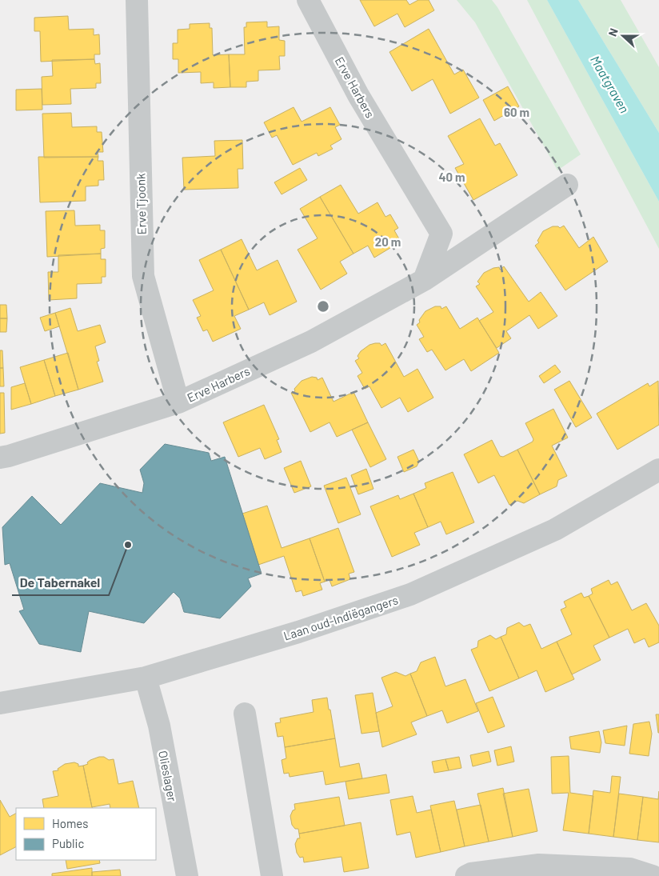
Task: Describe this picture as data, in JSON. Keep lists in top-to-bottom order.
{
  "streets": {
    "street": [
      "Erve Harbers",
      "Erve Tjoonk",
      "Laan oud-Indiëgangers",
      "Olieslager"
    ]
  },
  "crossings": [
    ["Erve Harbers", "Erve Tjoonk"],
    ["Laan oud-Indiëgangers", "Olieslager"]
  ],
  "water": ["Maatgraven"],
  "places": ["De Tabernakel"],
  "legend": ["Homes", "Public"],
  "north": "left",
  "rings": ["60 m", "40 m", "20 m"]
}
